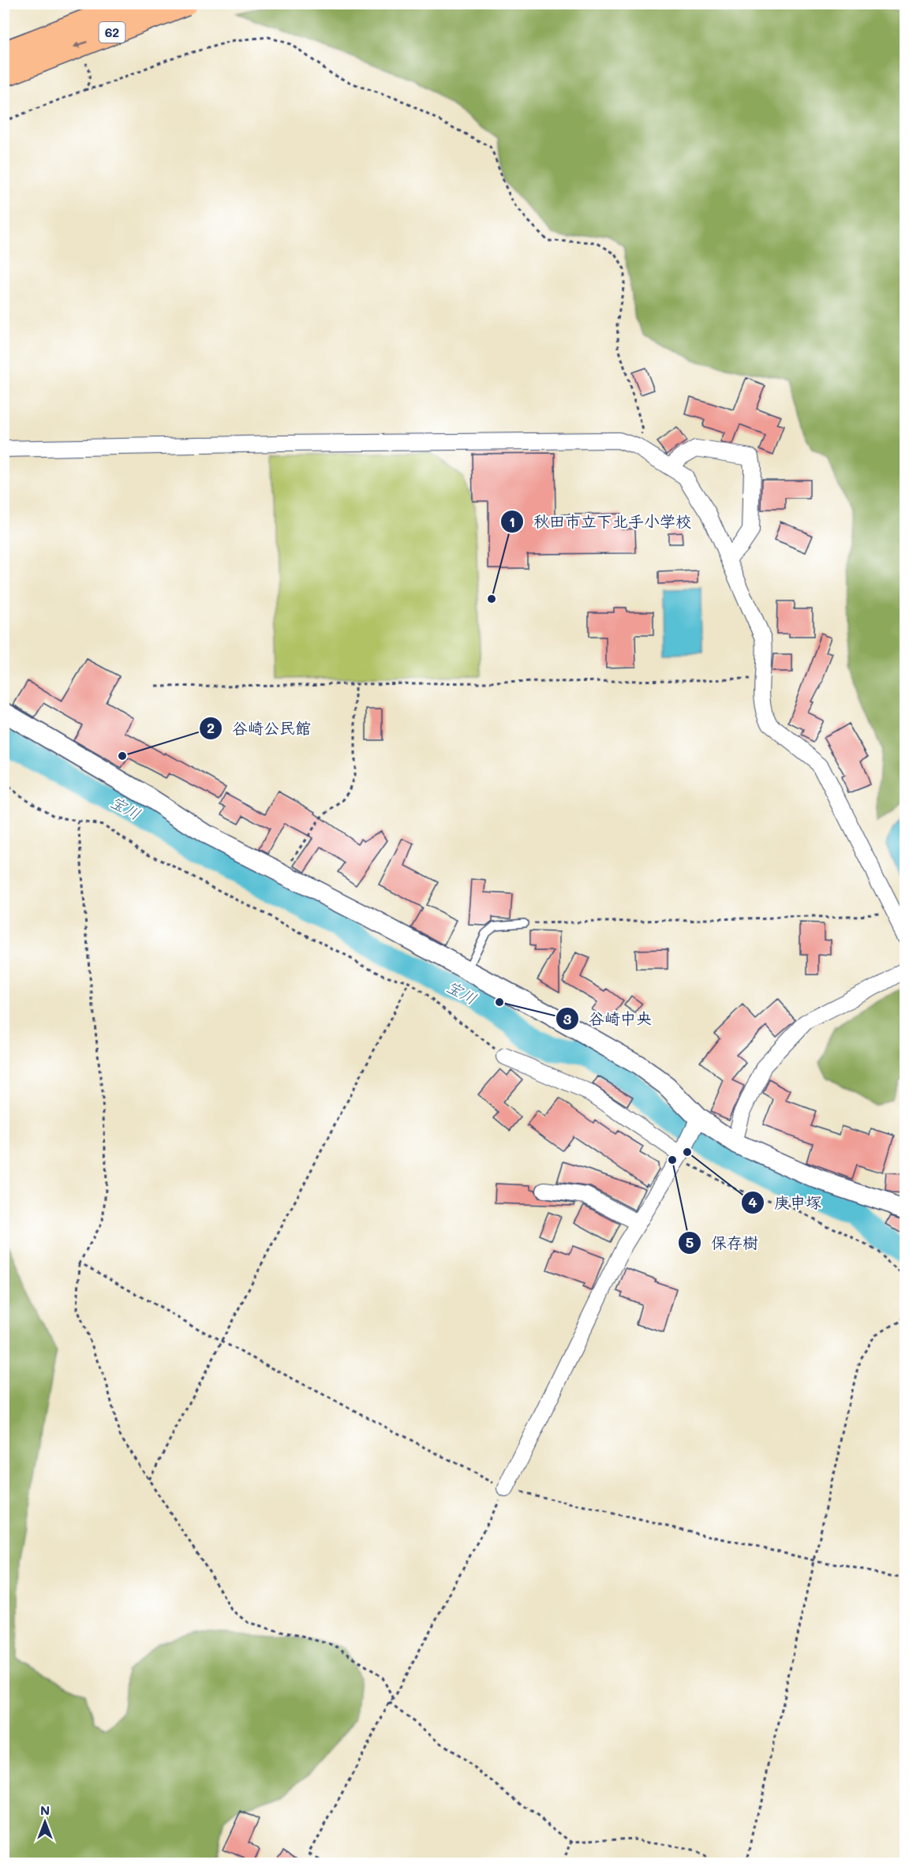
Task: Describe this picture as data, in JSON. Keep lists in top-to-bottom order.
{
  "streets": {
    "main road": ["62"]
  },
  "water": ["宝川"],
  "places": [
    "秋田市立下北手小学校",
    "谷崎公民館",
    "谷崎中央",
    "庚申塚",
    "保存樹"
  ],
  "north": "top"
}
